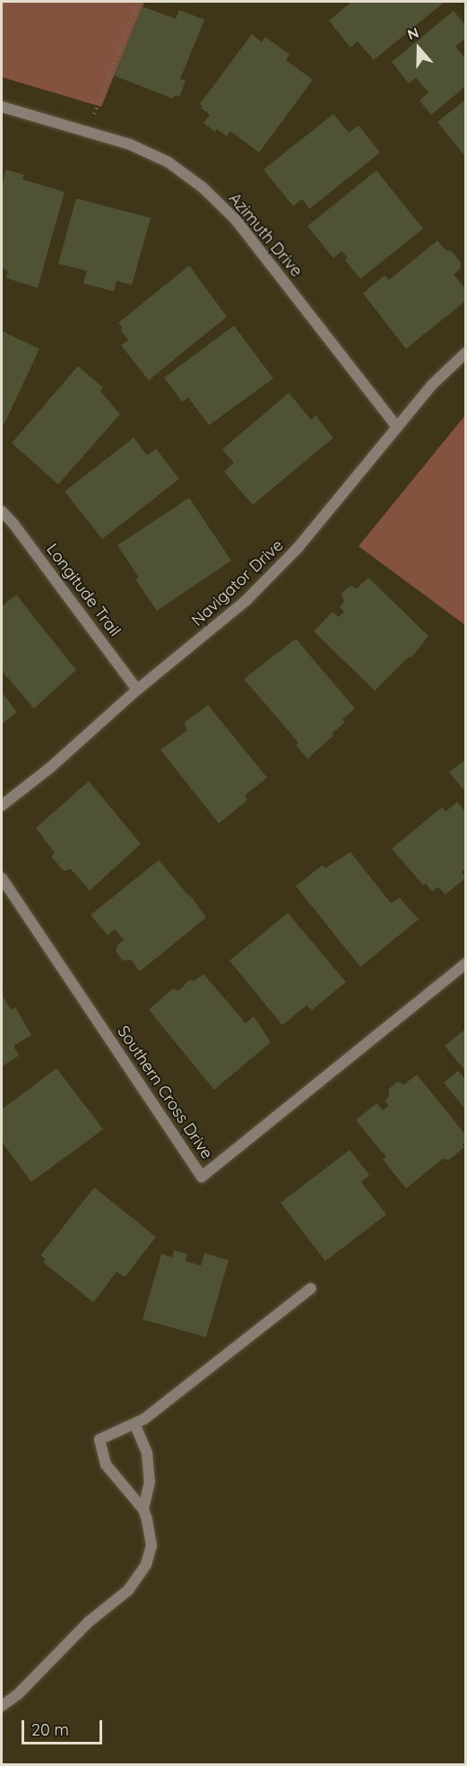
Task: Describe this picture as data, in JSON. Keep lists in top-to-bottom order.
{
  "streets": {
    "street": [
      "Azimuth Drive",
      "Navigator Drive",
      "Longitude Trail",
      "Southern Cross Drive"
    ]
  },
  "crossings": [
    ["Azimuth Drive", "Navigator Drive"],
    ["Navigator Drive", "Longitude Trail"]
  ],
  "scale_bar": "20 m",
  "north": "top"
}
